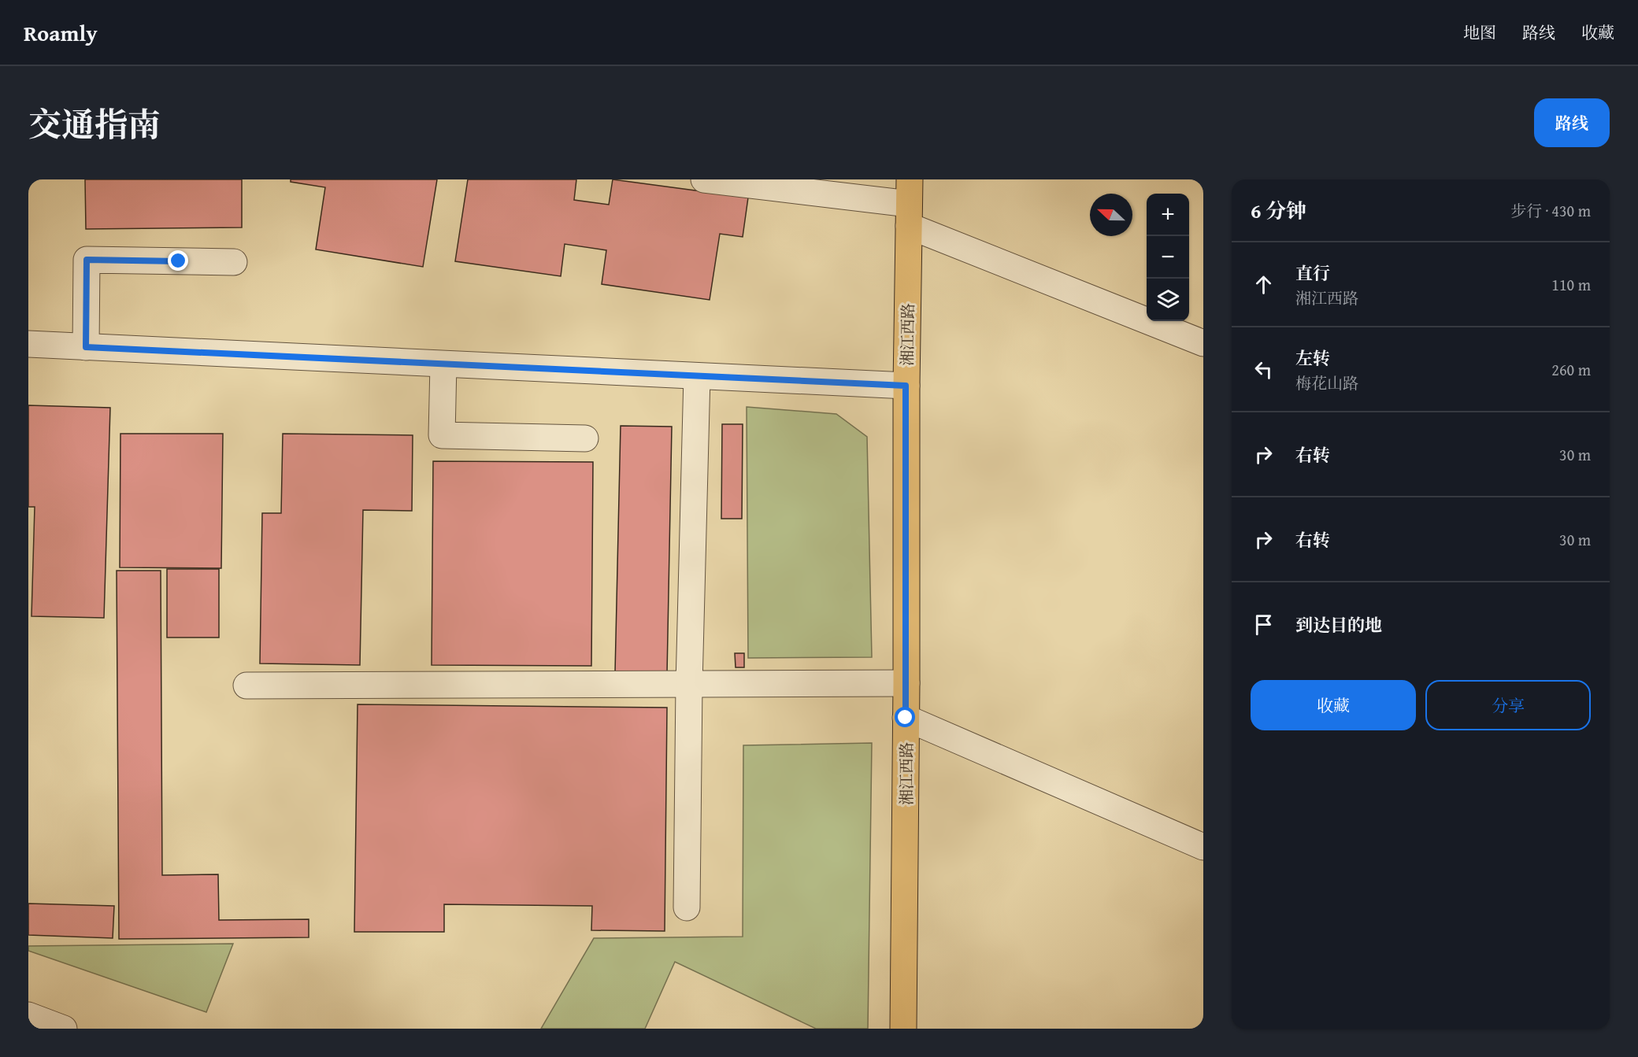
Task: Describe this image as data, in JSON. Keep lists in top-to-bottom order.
{
  "streets": {
    "main road": ["湘江西路"]
  },
  "north": "left",
  "page": {
    "header": "Roamly",
    "nav": ["地图", "路线", "收藏"],
    "title": "交通指南",
    "buttons": [
      "路线",
      ["收藏", "分享"]
    ],
    "heading": ["6 分钟", "步行 · 430 m"],
    "map_buttons": ["+", "−"],
    "list": [
      ["直行", "湘江西路", "110 m"],
      ["左转", "梅花山路", "260 m"],
      ["右转", "30 m"],
      ["右转", "30 m"],
      "到达目的地"
    ]
  }
}
